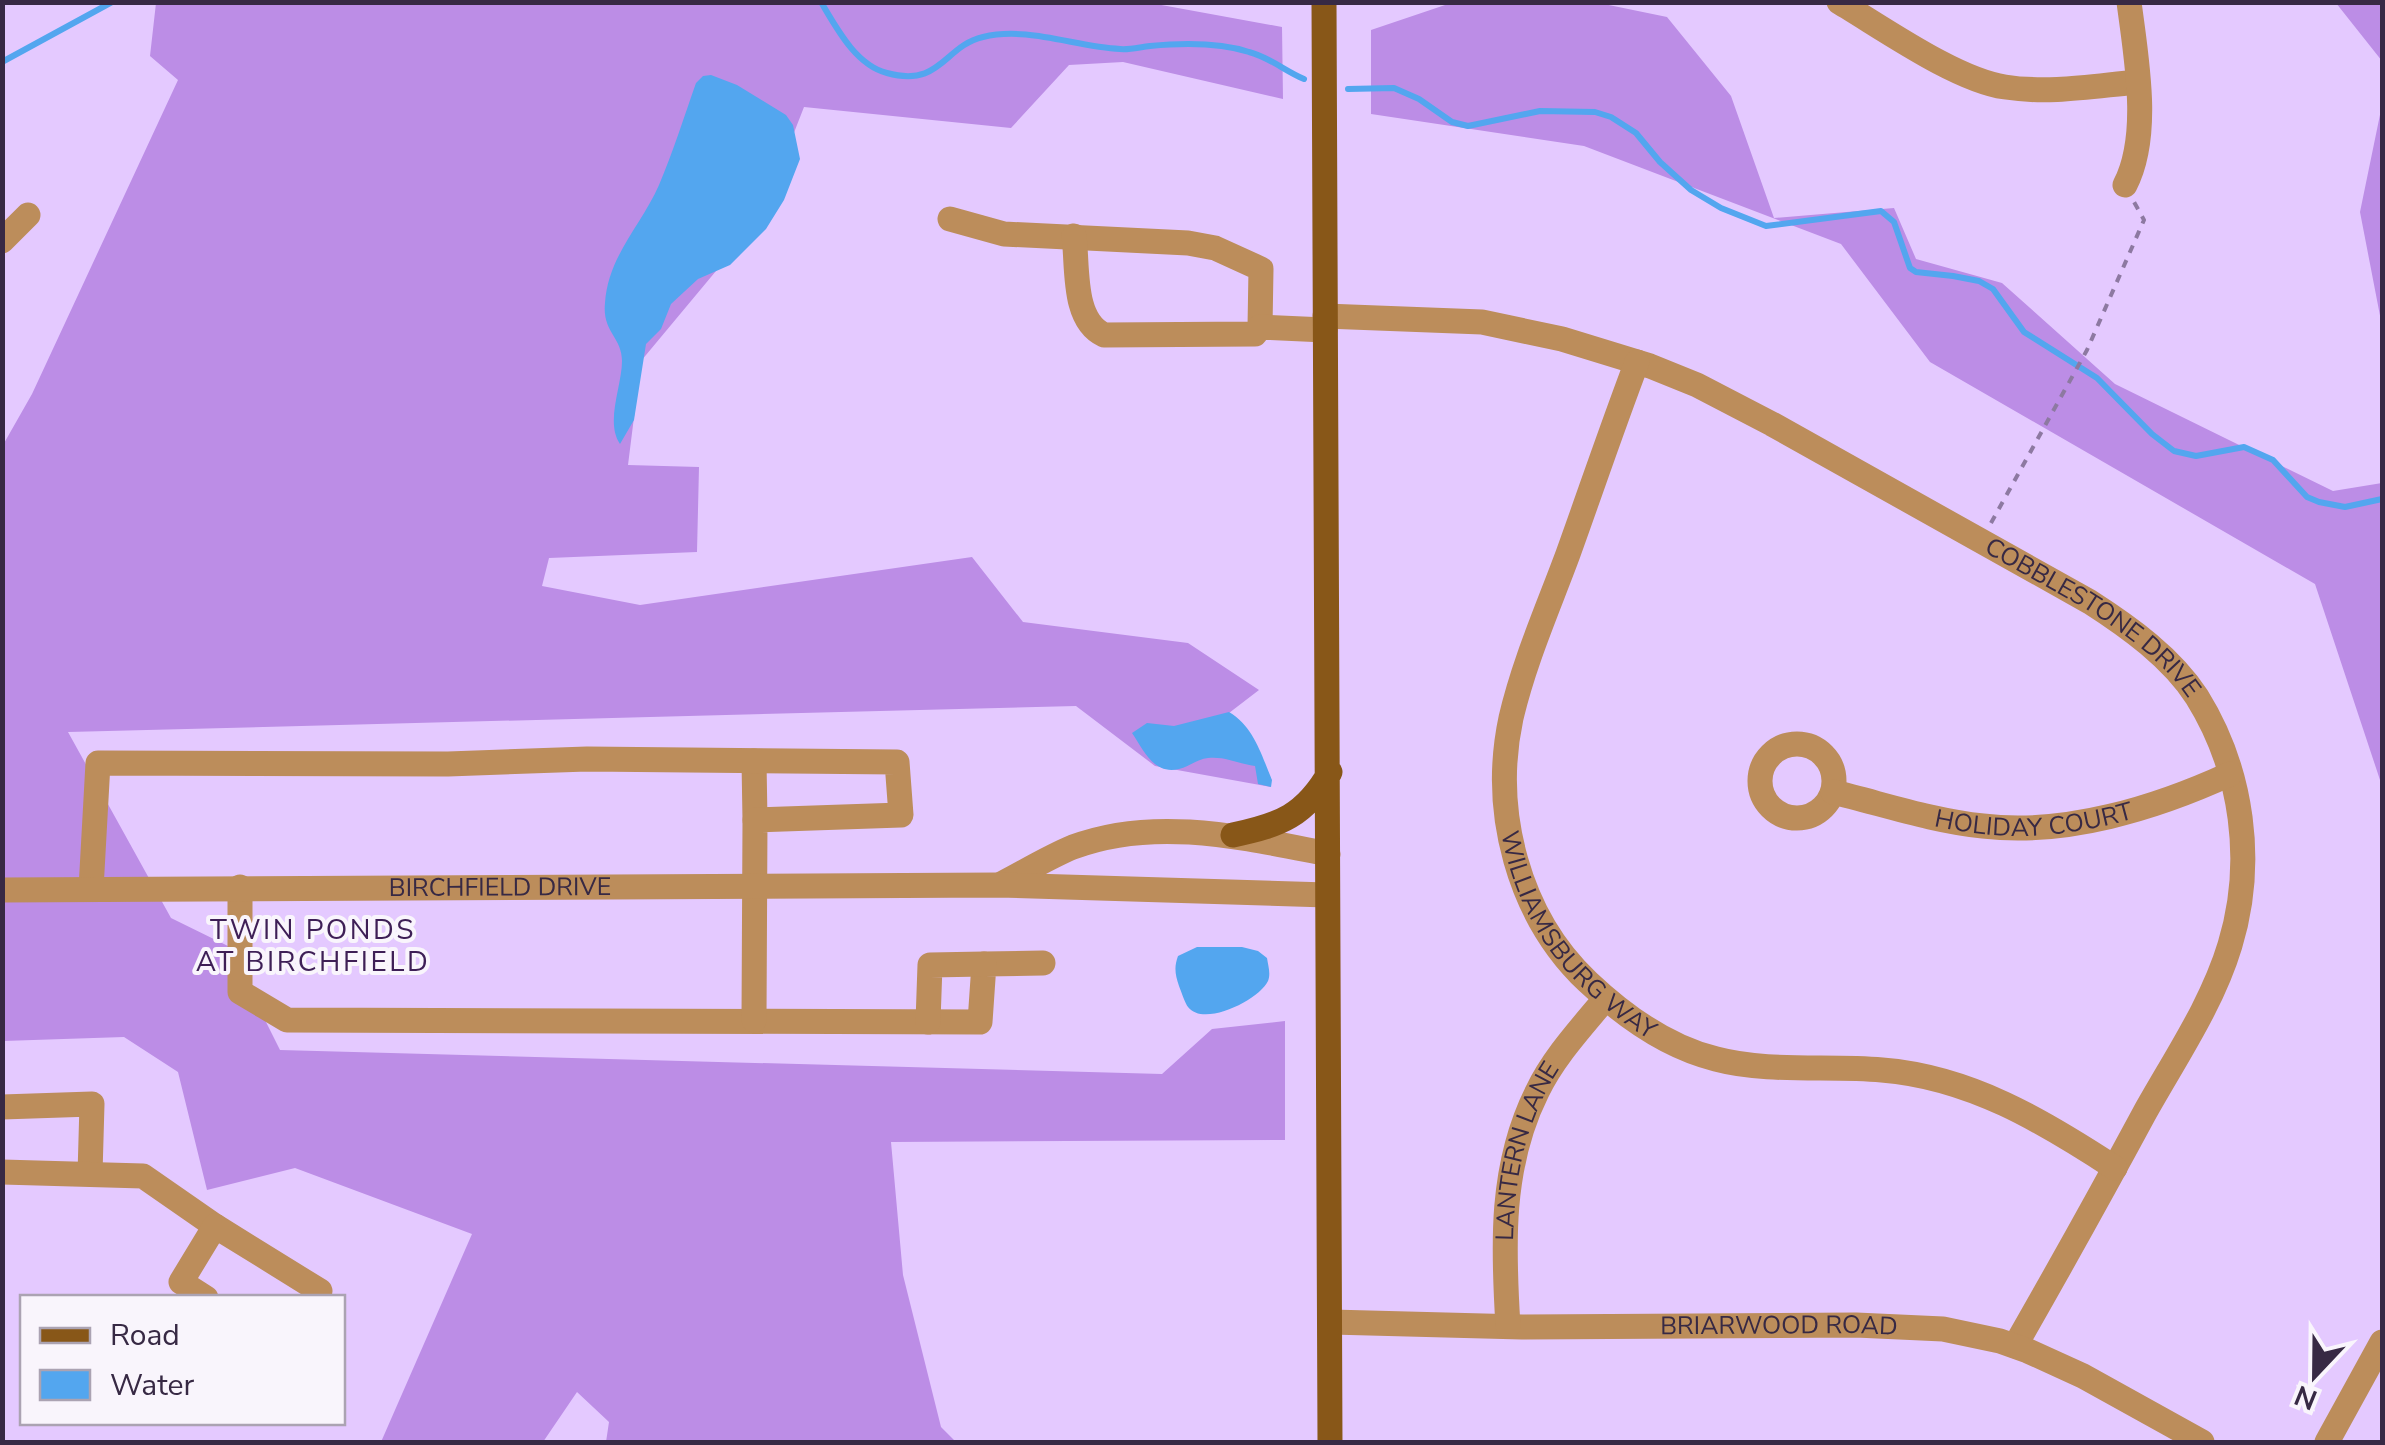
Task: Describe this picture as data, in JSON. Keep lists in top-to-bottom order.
{
  "streets": {
    "street": [
      "COBBLESTONE DRIVE",
      "HOLIDAY COURT",
      "BIRCHFIELD DRIVE",
      "WILLIAMSBURG WAY",
      "LANTERN LANE",
      "BRIARWOOD ROAD"
    ]
  },
  "crossings": [
    ["COBBLESTONE DRIVE", "HOLIDAY COURT"],
    ["COBBLESTONE DRIVE", "WILLIAMSBURG WAY"],
    ["COBBLESTONE DRIVE", "BRIARWOOD ROAD"],
    ["WILLIAMSBURG WAY", "LANTERN LANE"],
    ["LANTERN LANE", "BRIARWOOD ROAD"]
  ],
  "districts": ["TWIN PONDS AT BIRCHFIELD"],
  "legend": ["Road", "Water"],
  "north": "bottom"
}
